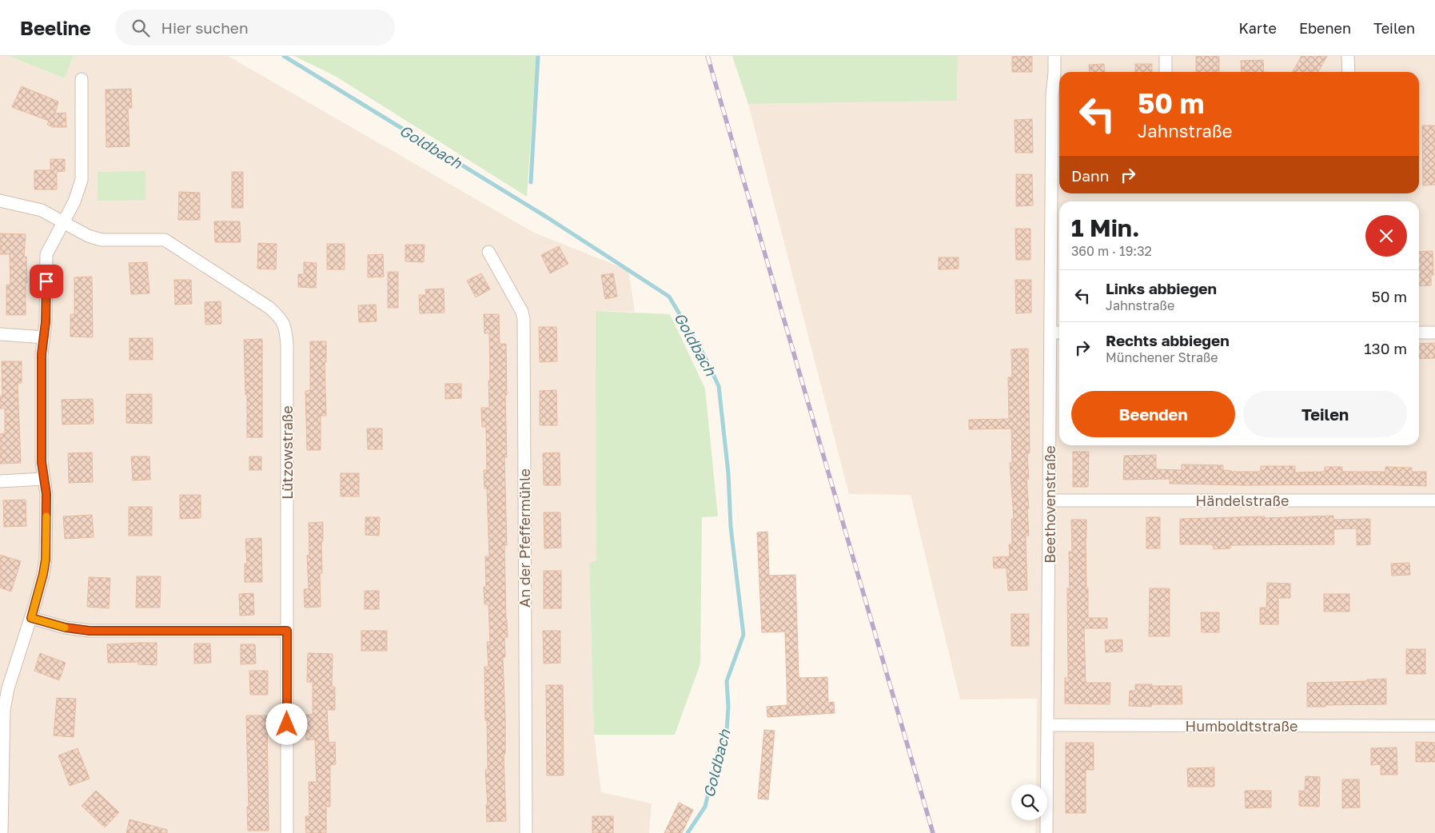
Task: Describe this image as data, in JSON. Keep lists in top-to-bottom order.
{
  "streets": {
    "street": [
      "Lützowstraße",
      "Händelstraße",
      "Beethovenstraße",
      "An der Pfeffermühle",
      "Humboldtstraße"
    ]
  },
  "crossings": [
    ["Händelstraße", "Beethovenstraße"],
    ["Beethovenstraße", "Humboldtstraße"]
  ],
  "water": ["Goldbach"],
  "page": {
    "header": "Beeline",
    "search": "Hier suchen",
    "nav": ["Karte", "Ebenen", "Teilen"],
    "turn": ["50 m", "Jahnstraße"],
    "then": "Dann",
    "heading": ["1 Min.", "360 m · 19:32"],
    "list": [
      {
        "name": "Links abbiegen",
        "note": "Jahnstraße",
        "value": "50 m"
      },
      {
        "name": "Rechts abbiegen",
        "note": "Münchener Straße",
        "value": "130 m"
      }
    ],
    "buttons": ["Beenden", "Teilen"]
  }
}
